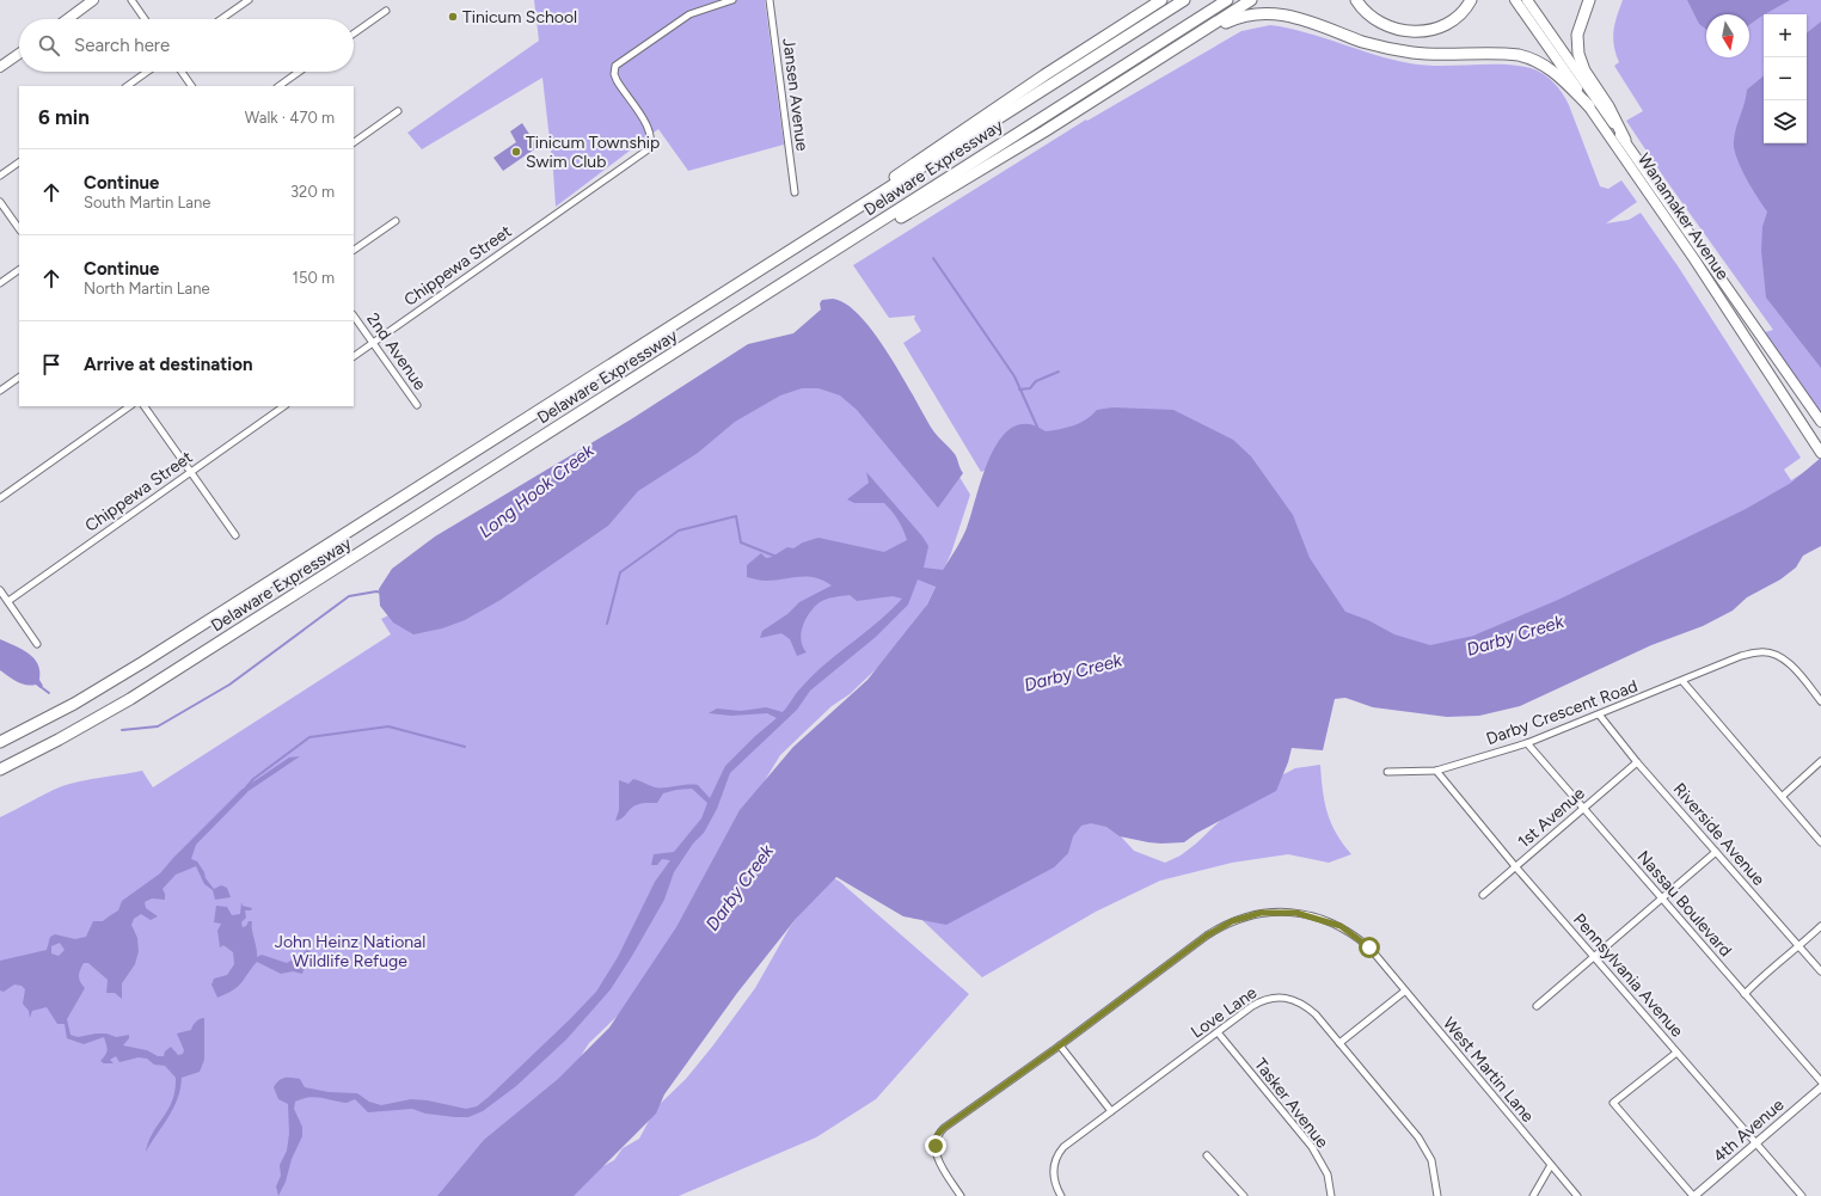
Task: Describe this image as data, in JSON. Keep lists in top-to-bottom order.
{
  "streets": {
    "highway": ["Delaware Expressway"],
    "main road": ["Wanamaker Avenue"],
    "street": [
      "Jansen Avenue",
      "Chippewa Street",
      "2nd Avenue",
      "Darby Crescent Road",
      "1st Avenue",
      "Riverside Avenue",
      "Nassau Boulevard",
      "Pennsylvania Avenue",
      "Love Lane",
      "West Martin Lane",
      "Tasker Avenue",
      "4th Avenue"
    ]
  },
  "crossings": [
    ["Chippewa Street", "2nd Avenue"],
    ["Darby Crescent Road", "Riverside Avenue"],
    ["Darby Crescent Road", "Nassau Boulevard"],
    ["Darby Crescent Road", "Pennsylvania Avenue"],
    ["1st Avenue", "Riverside Avenue"],
    ["1st Avenue", "Nassau Boulevard"],
    ["1st Avenue", "Pennsylvania Avenue"],
    ["Pennsylvania Avenue", "4th Avenue"],
    ["Love Lane", "Tasker Avenue"]
  ],
  "water": ["Long Hook Creek", "Darby Creek"],
  "parks": ["John Heinz National Wildlife Refuge"],
  "places": ["Tinicum School", "Tinicum Township Swim Club"],
  "north": "bottom",
  "page": {
    "map_buttons": ["+", "−"],
    "search": "Search here",
    "heading": ["6 min", "Walk · 470 m"],
    "list": [
      ["Continue", "South Martin Lane", "320 m"],
      ["Continue", "North Martin Lane", "150 m"],
      "Arrive at destination"
    ]
  }
}
